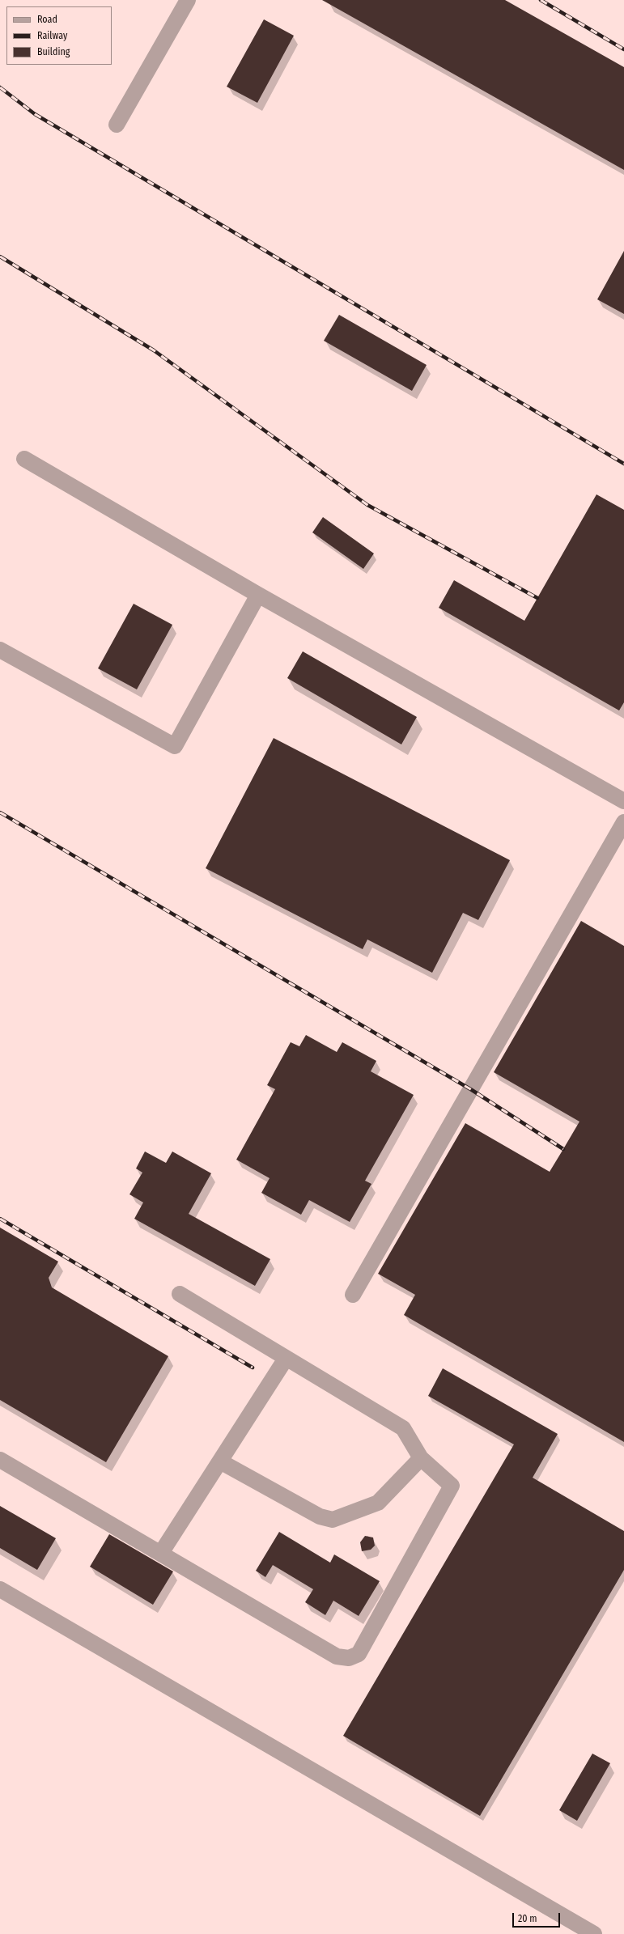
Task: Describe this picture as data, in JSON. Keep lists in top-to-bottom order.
{
  "legend": ["Road", "Railway", "Building"],
  "scale_bar": "20 m"
}
